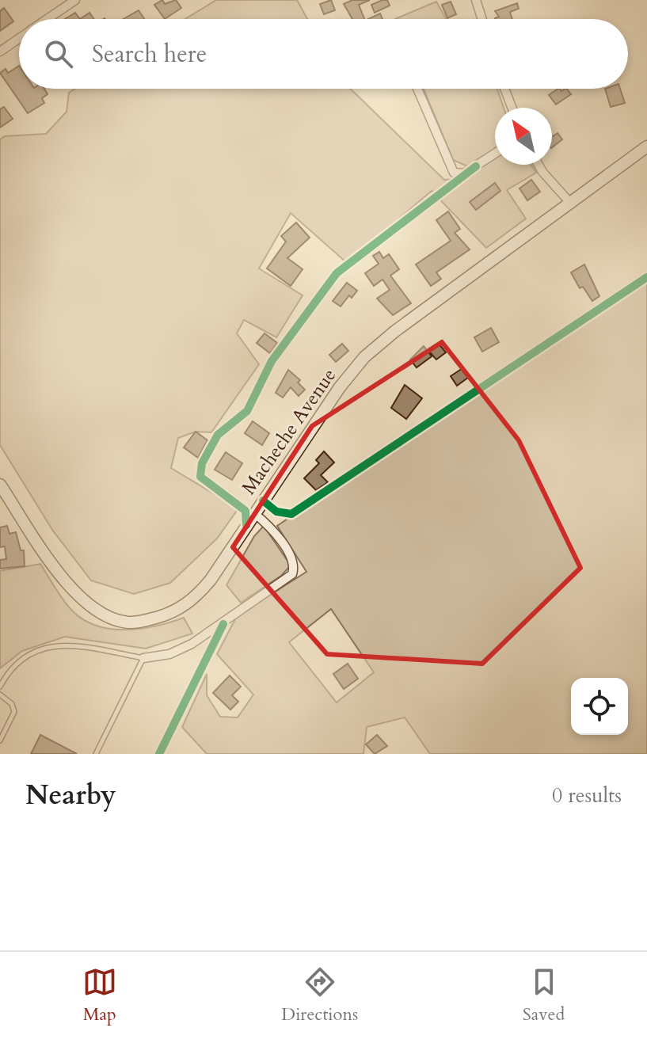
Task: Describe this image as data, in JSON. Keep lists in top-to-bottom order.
{
  "streets": {
    "main road": ["Macheche Avenue"]
  },
  "north": "top left",
  "page": {
    "search": "Search here",
    "heading": ["Nearby", "0 results"],
    "nav": ["Map", "Directions", "Saved"]
  }
}
